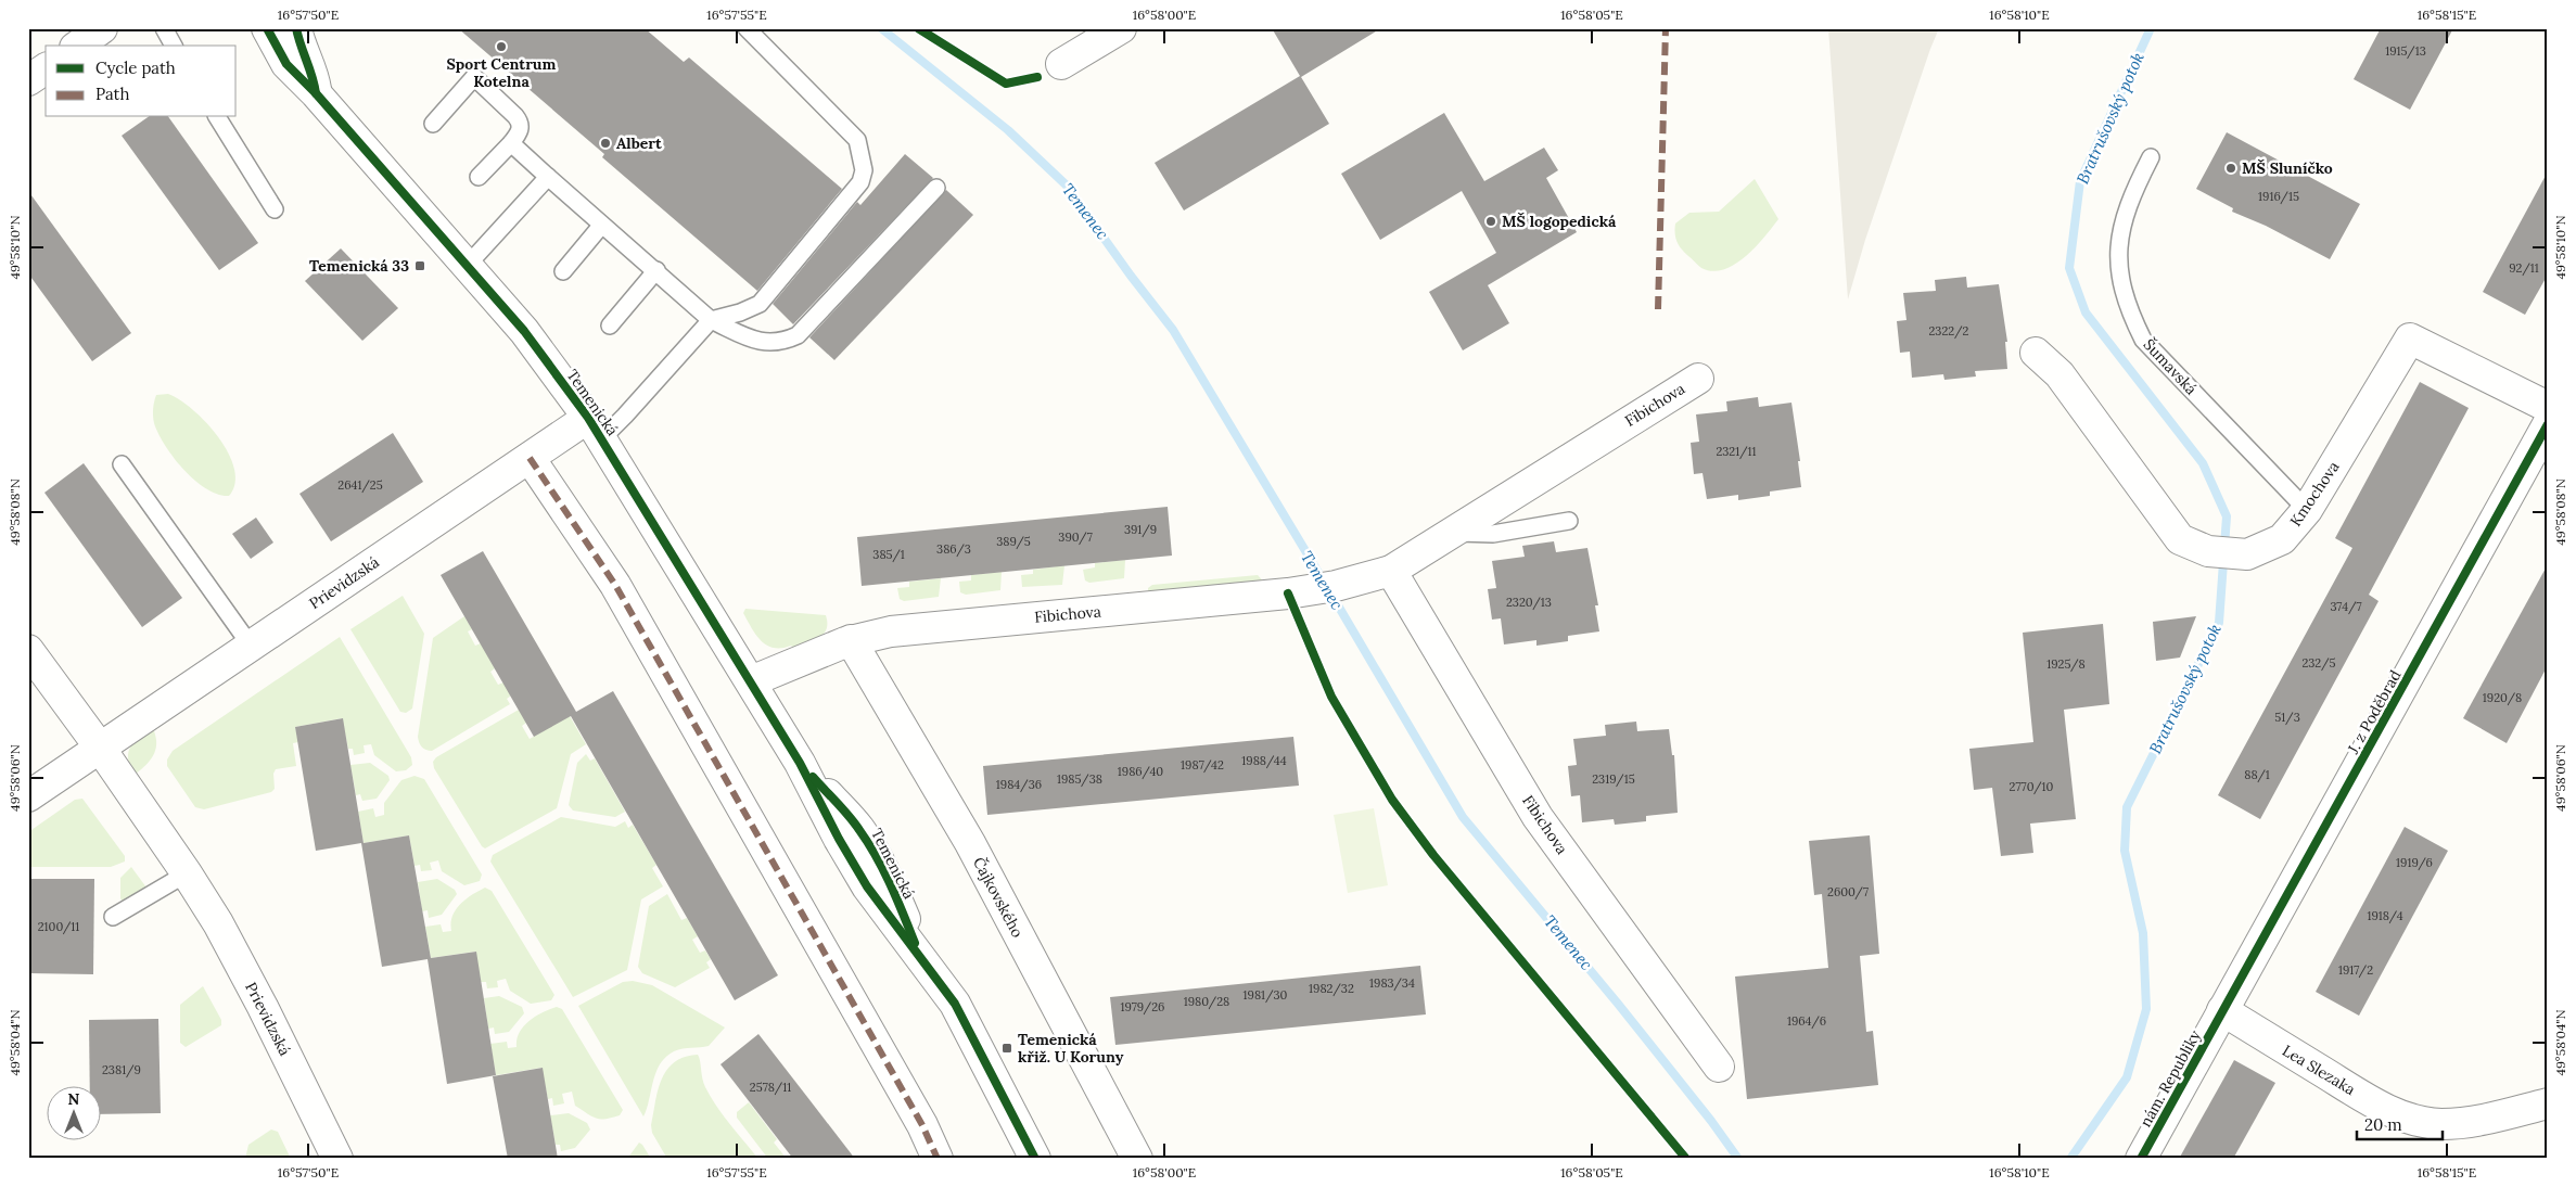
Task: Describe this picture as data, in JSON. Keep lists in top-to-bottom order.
{
  "streets": {
    "street": [
      "Temenická",
      "Fibichova",
      "Kmochova",
      "Prievidzská",
      "J. z Poděbrad",
      "Čajkovského",
      "Lea Slezaka",
      "nám. Republiky"
    ],
    "lane": ["Šumavská"]
  },
  "crossings": [
    ["Šumavská", "Kmochova"],
    ["Temenická", "Fibichova"],
    ["Temenická", "Prievidzská"],
    ["Fibichova", "Čajkovského"],
    ["J. z Poděbrad", "Lea Slezaka"],
    ["J. z Poděbrad", "nám. Republiky"],
    ["Lea Slezaka", "nám. Republiky"]
  ],
  "water": ["Bratrušovský potok", "Temenec"],
  "places": {
    "other": [
      "Sport Centrum Kotelna",
      "Albert",
      "MŠ Sluníčko",
      "MŠ logopedická"
    ],
    "transit": ["Temenická 33", "Temenická křiž. U Koruny"]
  },
  "house_numbers": [
    "1915/13",
    "1916/15",
    "92/11",
    "2322/2",
    "2321/11",
    "2641/25",
    "391/9",
    "390/7",
    "389/5",
    "386/3",
    "385/1",
    "2320/13",
    "374/7",
    "232/5",
    "1925/8",
    "1920/8",
    "51/3",
    "1988/44",
    "1987/42",
    "1986/40",
    "88/1",
    "1985/38",
    "2319/15",
    "1984/36",
    "2770/10",
    "1919/6",
    "2600/7",
    "1918/4",
    "2100/11",
    "1917/2",
    "1983/34",
    "1982/32",
    "1981/30",
    "1980/28",
    "1979/26",
    "1964/6",
    "2381/9",
    "2578/11"
  ],
  "legend": ["Cycle path", "Path"],
  "scale_bar": "20 m",
  "north": "top",
  "coordinates": [
    "16°57'50\"E",
    "16°57'55\"E",
    "16°58'00\"E",
    "16°58'05\"E",
    "16°58'10\"E",
    "16°58'15\"E",
    "49°58'10\"N",
    "49°58'08\"N",
    "49°58'06\"N",
    "49°58'04\"N"
  ]
}
